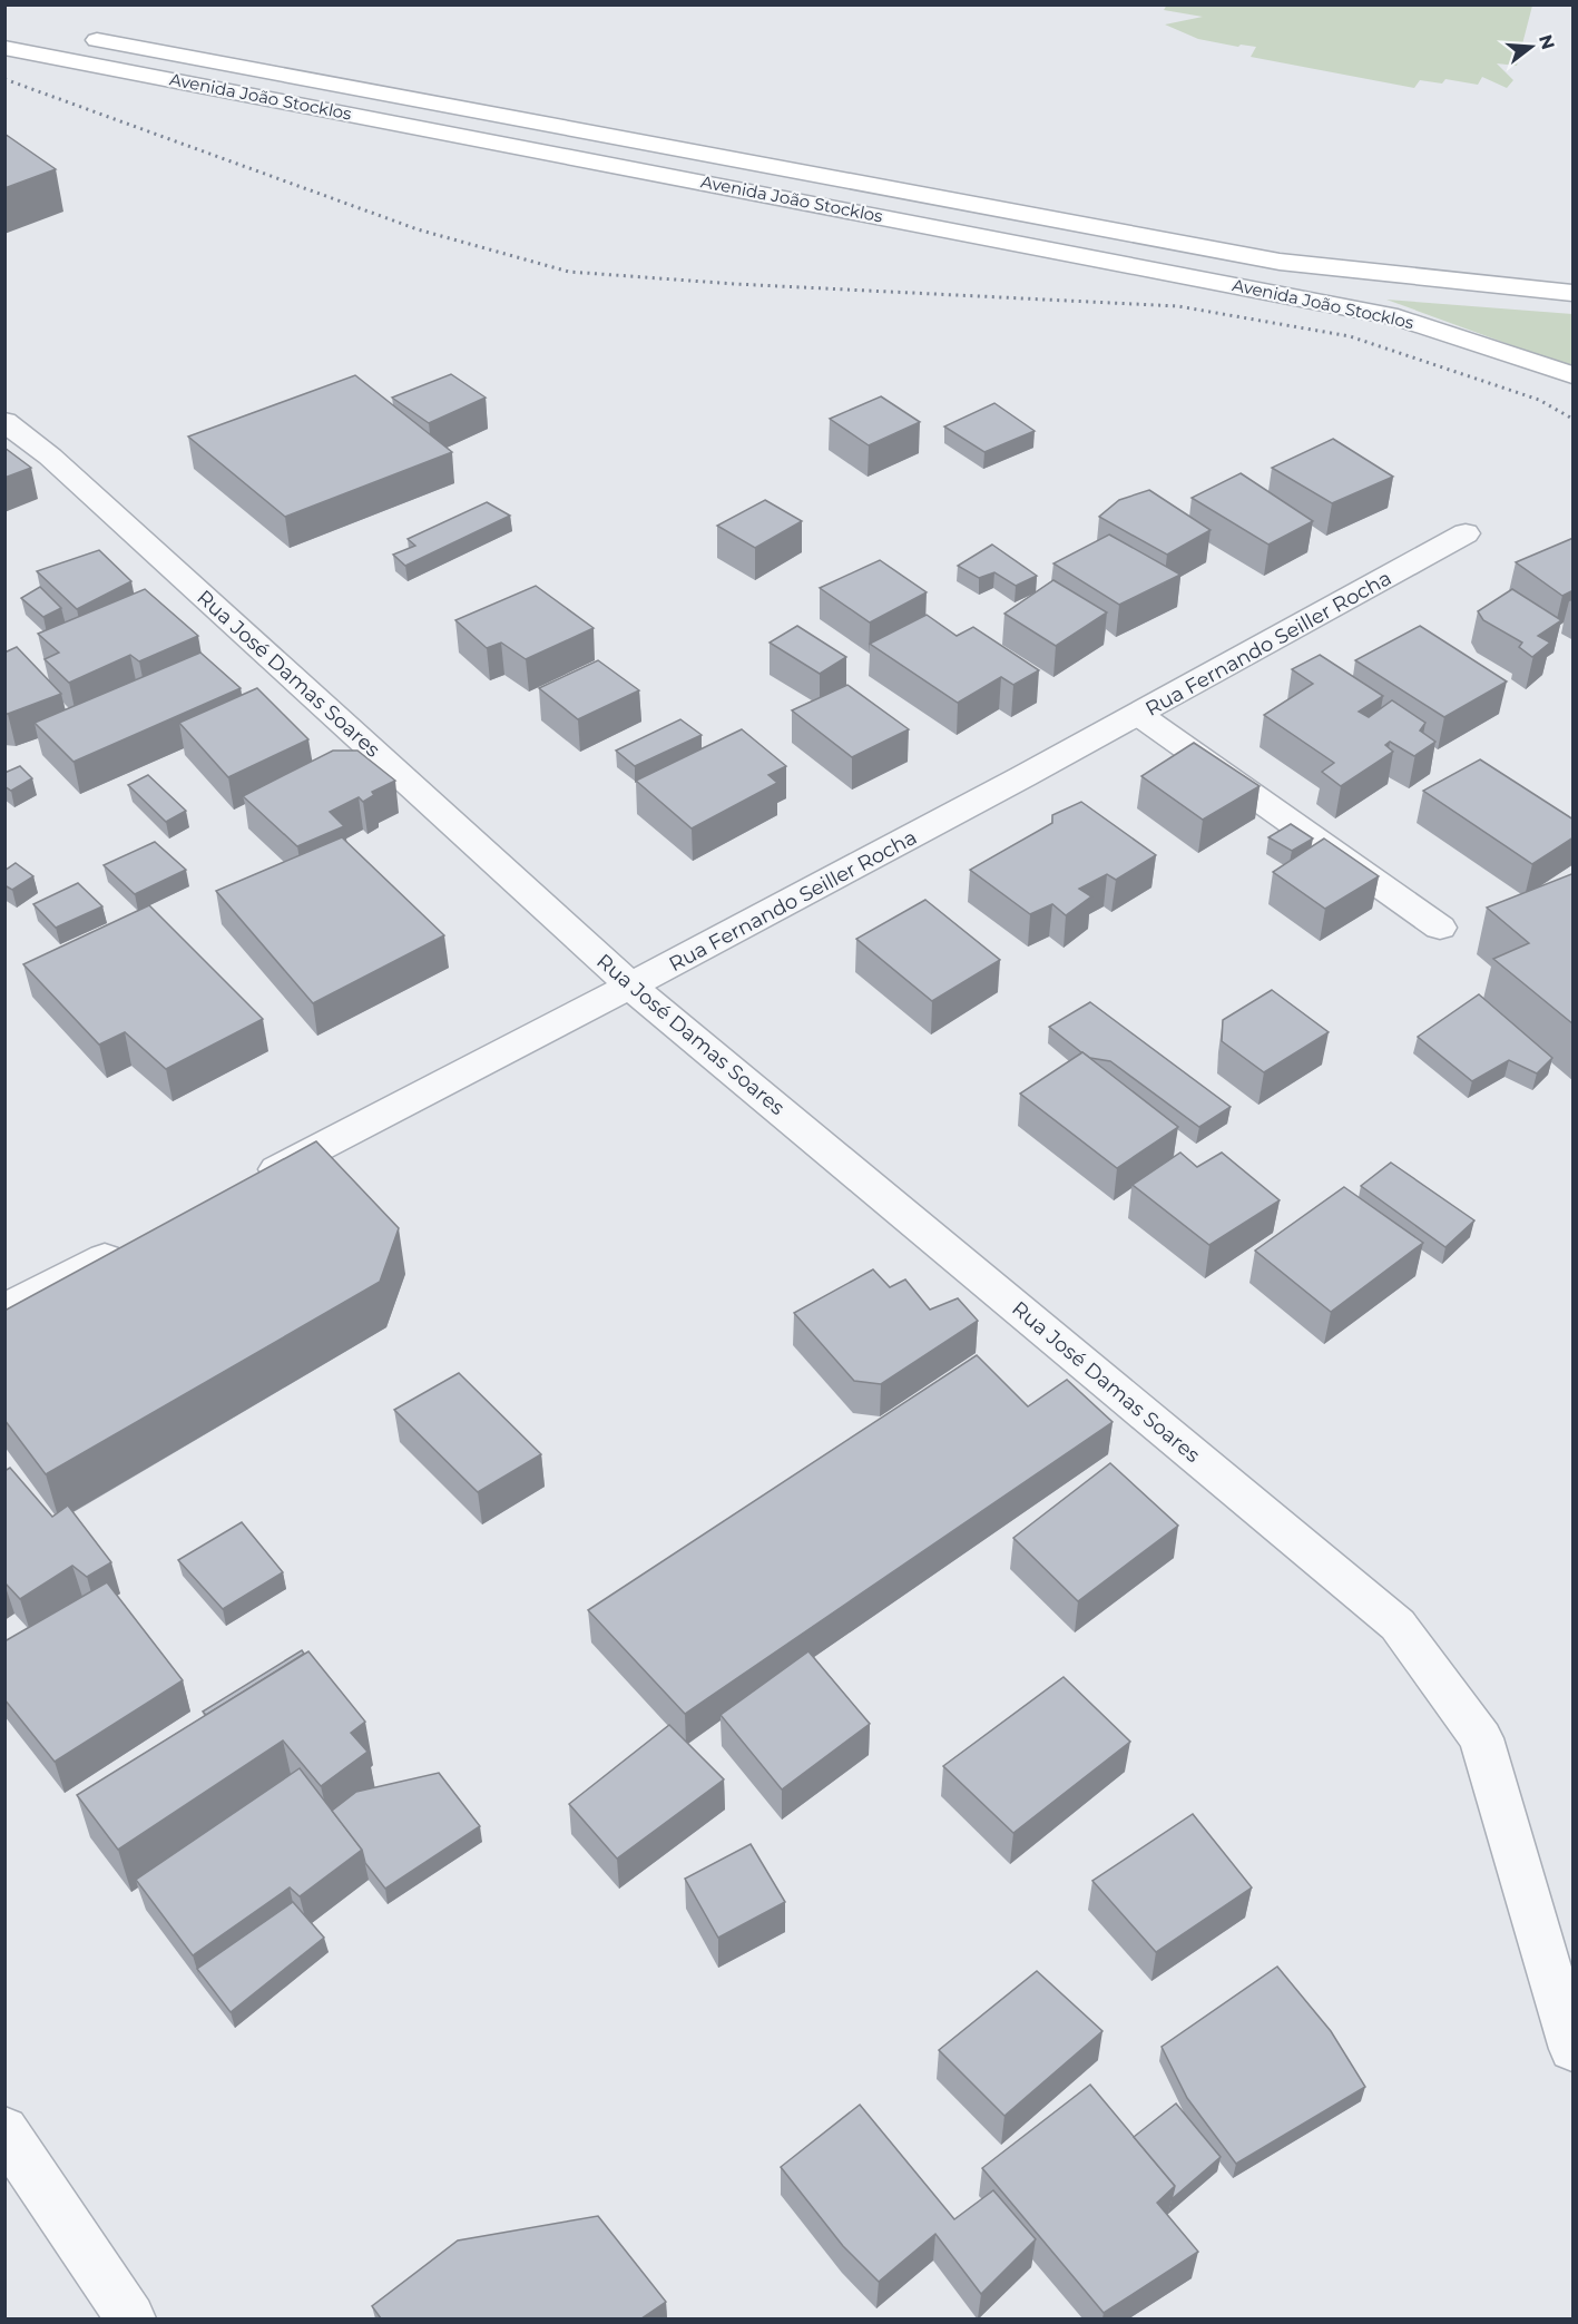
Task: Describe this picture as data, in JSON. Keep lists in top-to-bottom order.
{
  "streets": {
    "main road": ["Avenida João Stocklos"],
    "street": ["Rua Fernando Seiller Rocha", "Rua José Damas Soares"]
  },
  "crossings": [
    ["Rua Fernando Seiller Rocha", "Rua José Damas Soares"]
  ],
  "north": "right"
}
